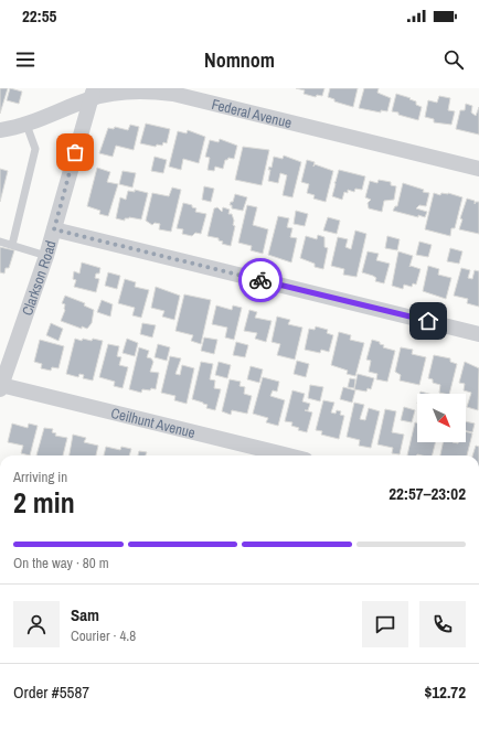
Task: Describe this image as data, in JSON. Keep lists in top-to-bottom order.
{
  "streets": {
    "street": ["Federal Avenue", "Clarkson Road", "Ceilhunt Avenue"]
  },
  "crossings": [
    ["Federal Avenue", "Clarkson Road"],
    ["Clarkson Road", "Ceilhunt Avenue"]
  ],
  "north": "bottom right",
  "page": {
    "status": "22:55",
    "header": "Nomnom",
    "heading": ["2 min", "Arriving in", "22:57–23:02"],
    "panel": [
      "Sam",
      "Courier · 4.8",
      "Order #5587",
      "$12.72"
    ],
    "bar": "On the way · 80 m"
  }
}
